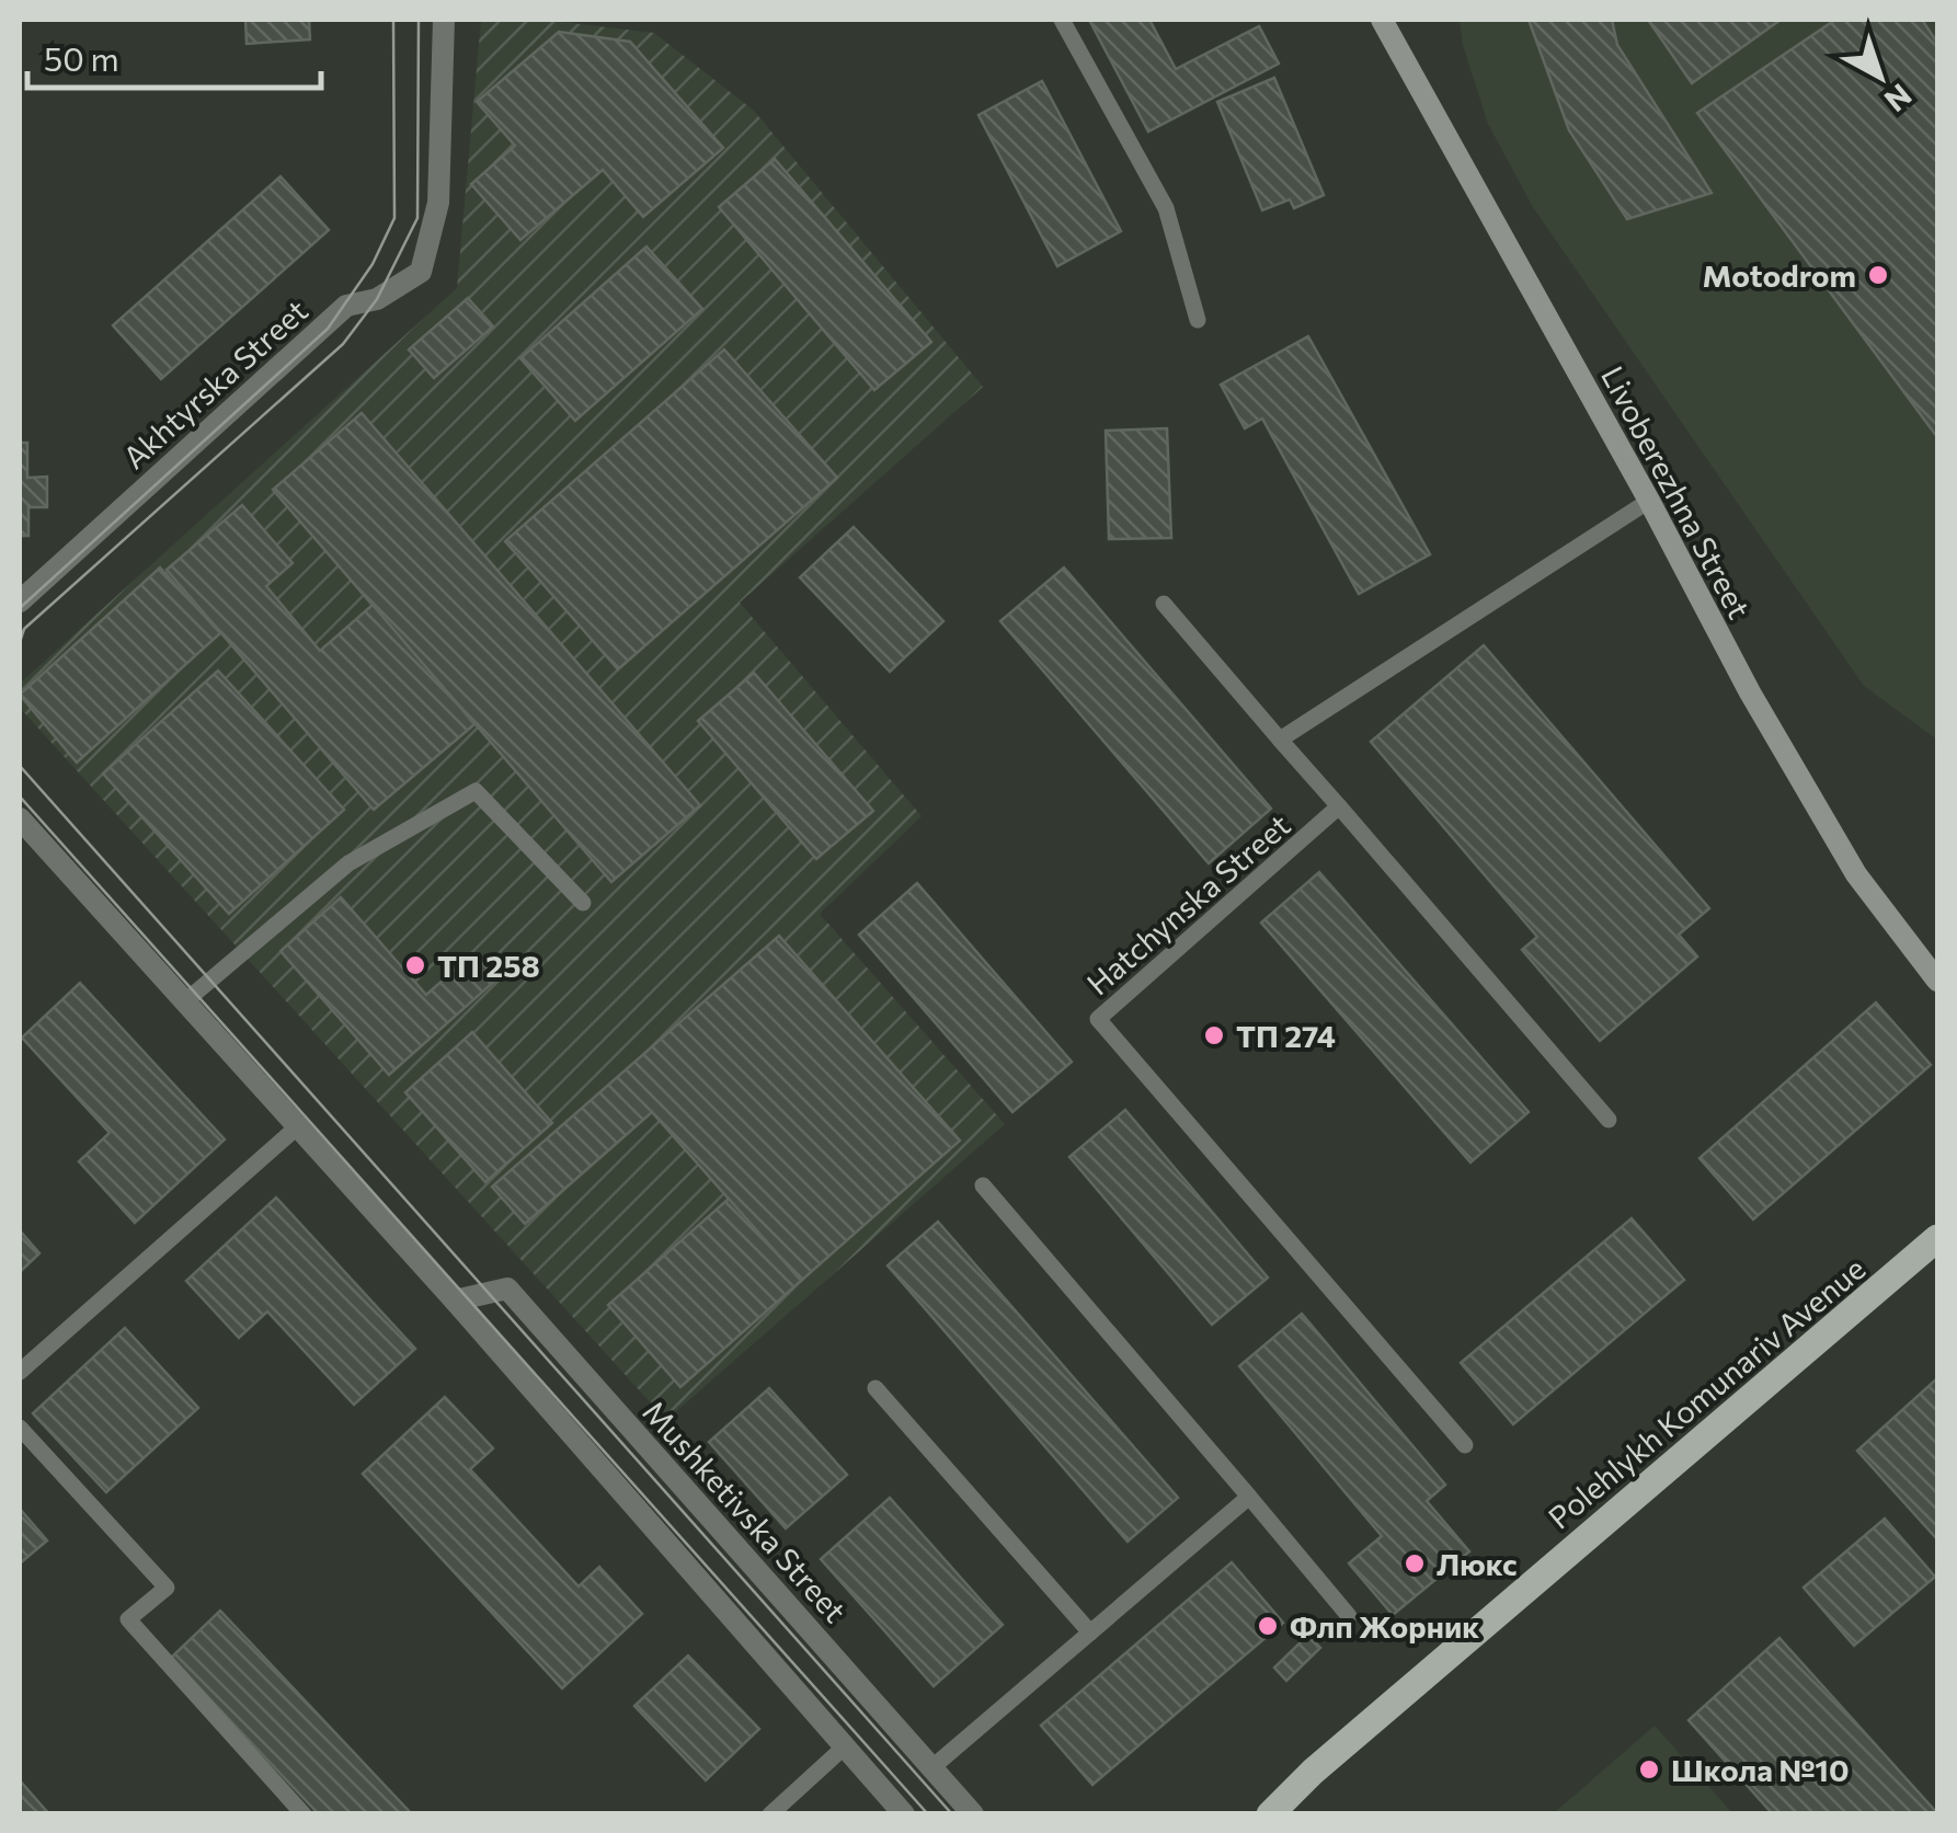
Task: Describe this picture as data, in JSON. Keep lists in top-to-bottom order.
{
  "streets": {
    "main road": ["Livoberezhna Street", "Polehlykh Komunariv Avenue"],
    "street": ["Akhtyrska Street", "Mushketivska Street"],
    "lane": ["Hatchynska Street"]
  },
  "places": [
    "Motodrom",
    "ТП 258",
    "ТП 274",
    "Люкс",
    "Флп Жорник",
    "Школа №10"
  ],
  "scale_bar": "50 m",
  "north": "bottom right"
}
